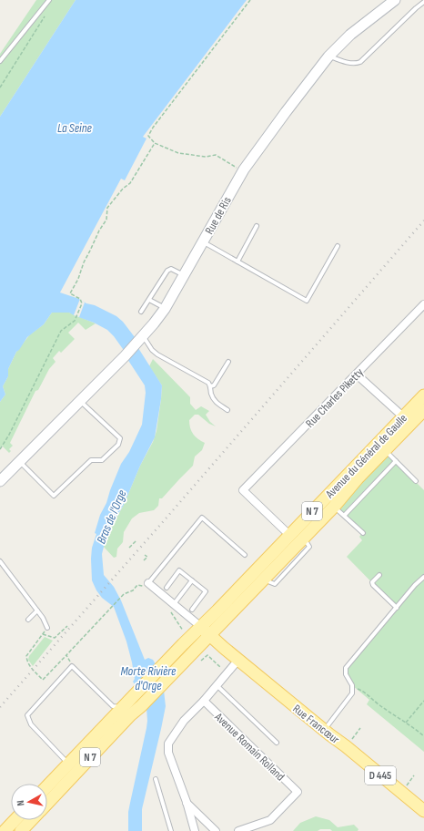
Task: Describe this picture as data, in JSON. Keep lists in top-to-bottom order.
{
  "streets": {
    "main road": [
      "Rue de Ris",
      "Avenue du Général de Gaulle",
      "N 7",
      "Rue Francœur",
      "D 445"
    ],
    "street": ["Rue Charles Piketty", "Avenue Romain Rolland"]
  },
  "crossings": [
    ["Rue Charles Piketty", "Avenue du Général de Gaulle"],
    ["Avenue du Général de Gaulle", "N 7"],
    ["Avenue du Général de Gaulle", "Rue Francœur"],
    ["N 7", "Rue Francœur"]
  ],
  "water": ["La Seine", "Bras de l'Orge", "Morte Rivière d'Orge"],
  "north": "left"
}
